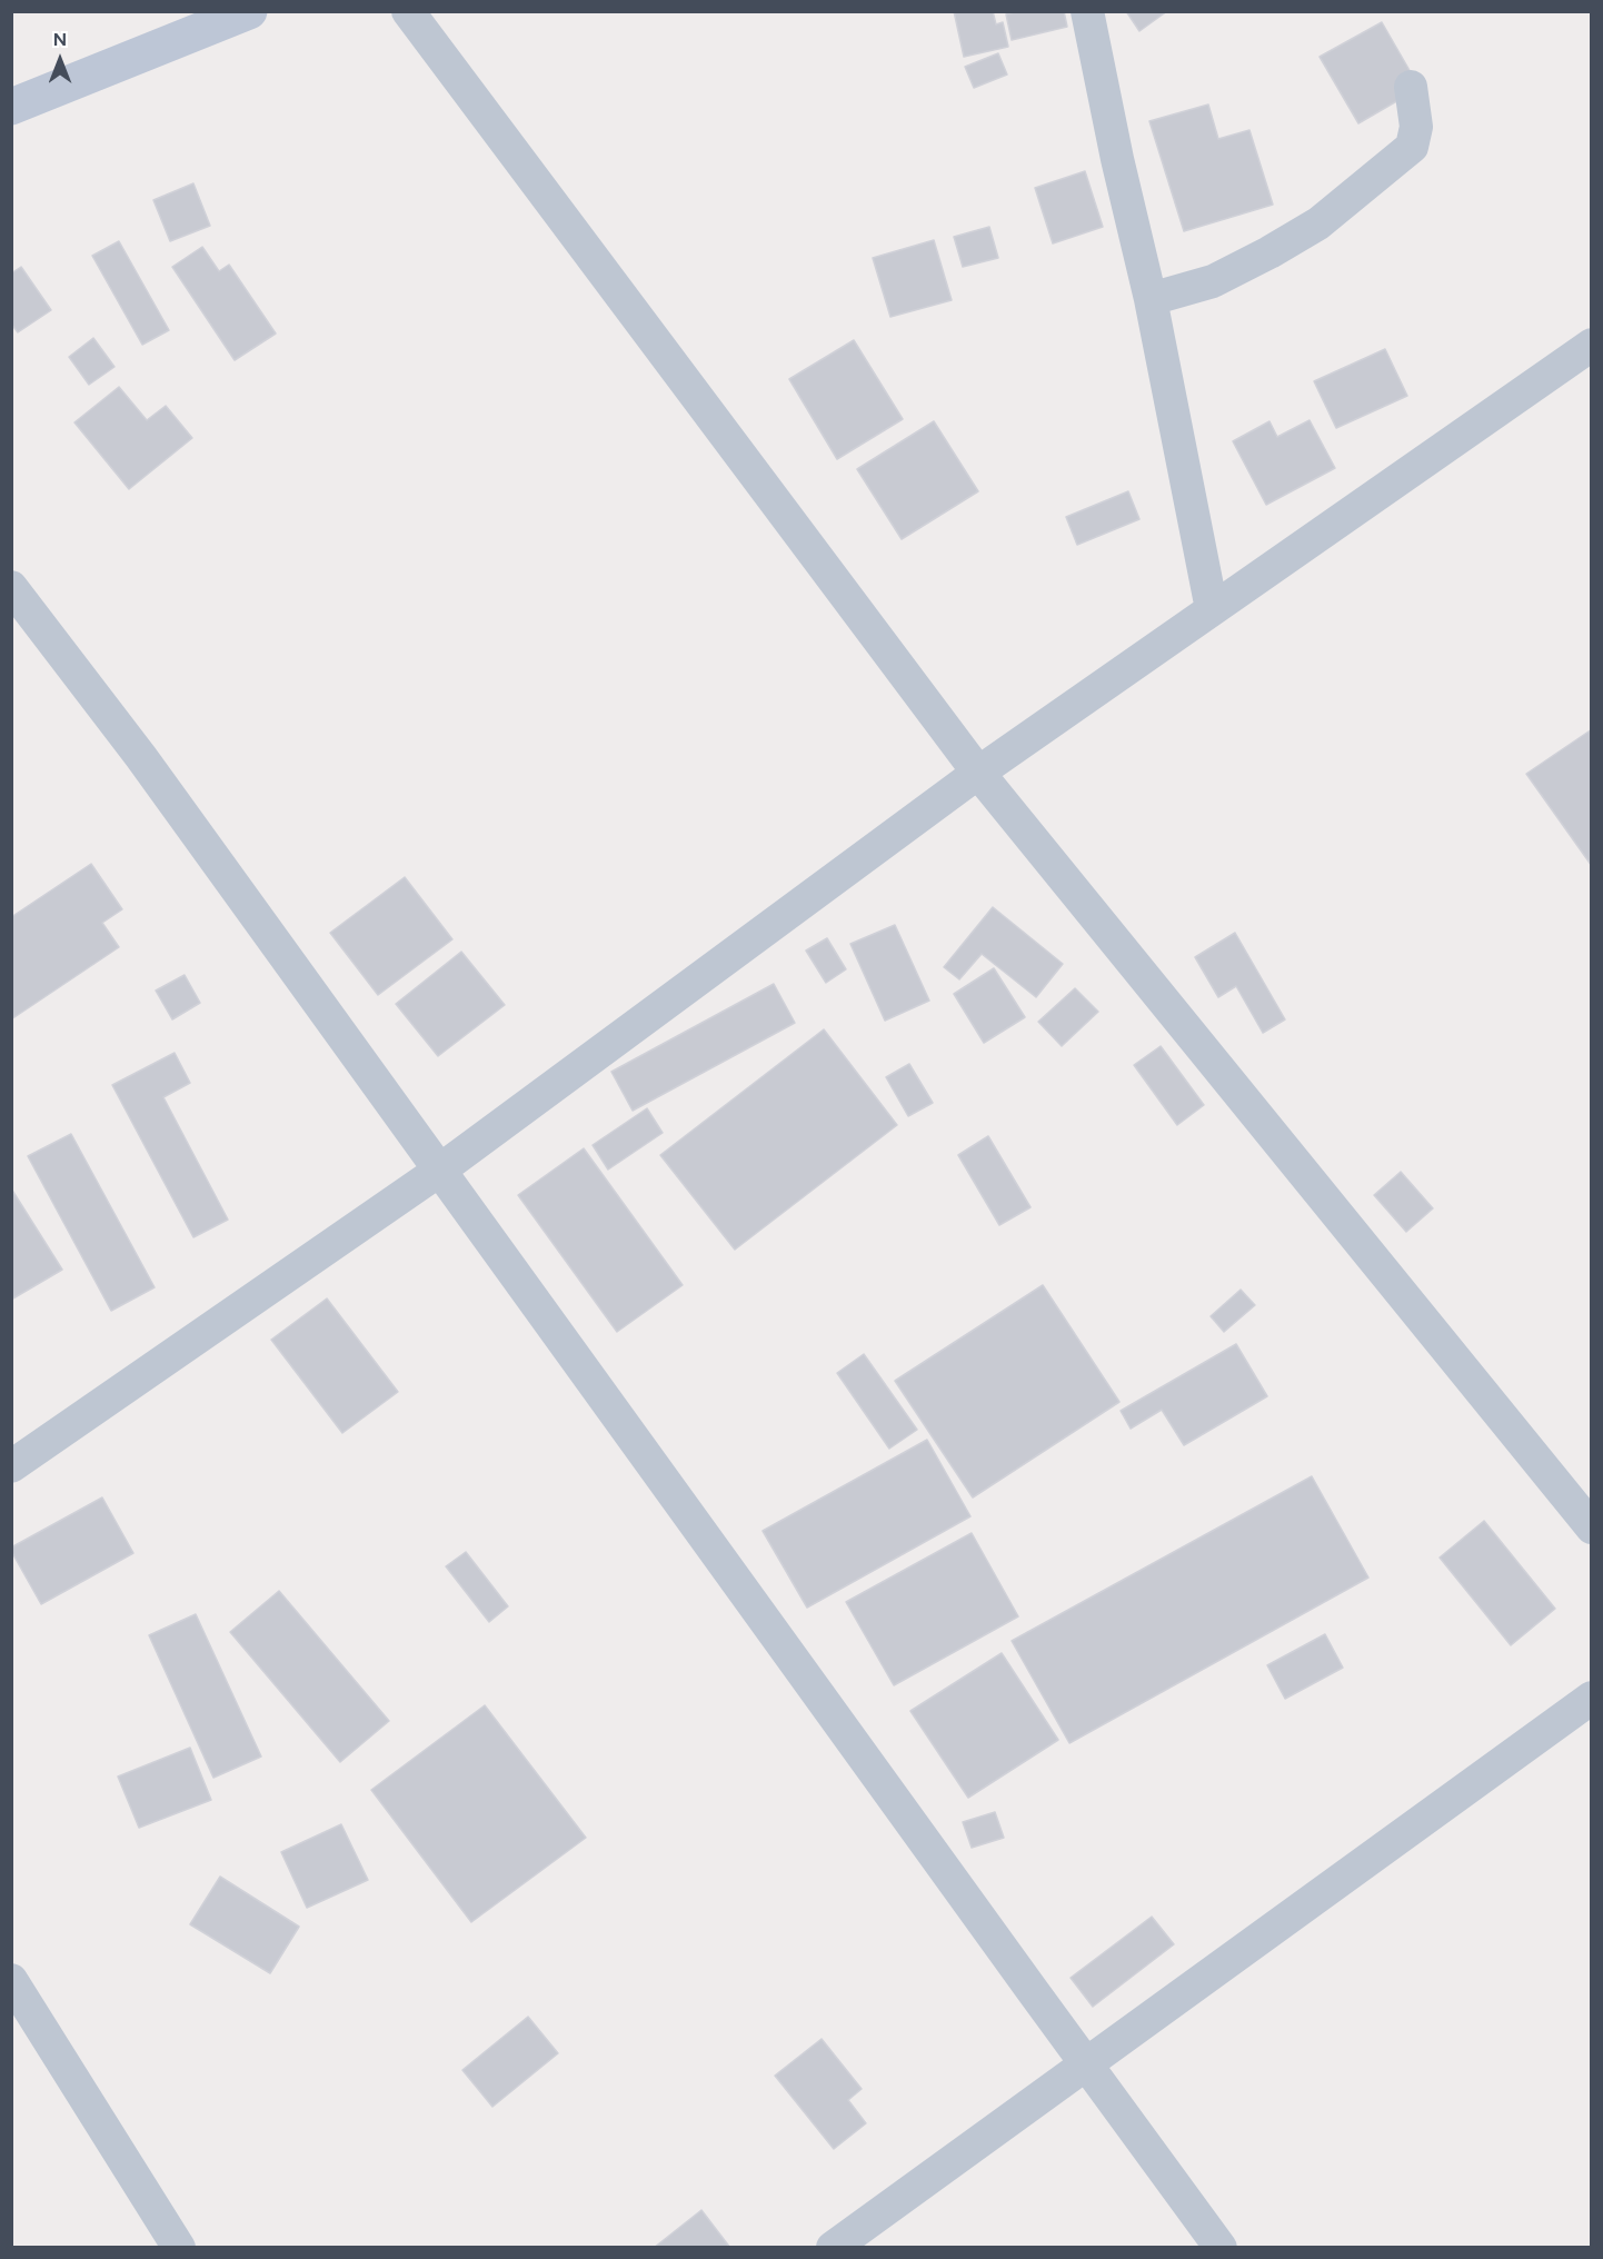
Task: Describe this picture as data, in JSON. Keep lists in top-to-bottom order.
{
  "north": "top"
}
